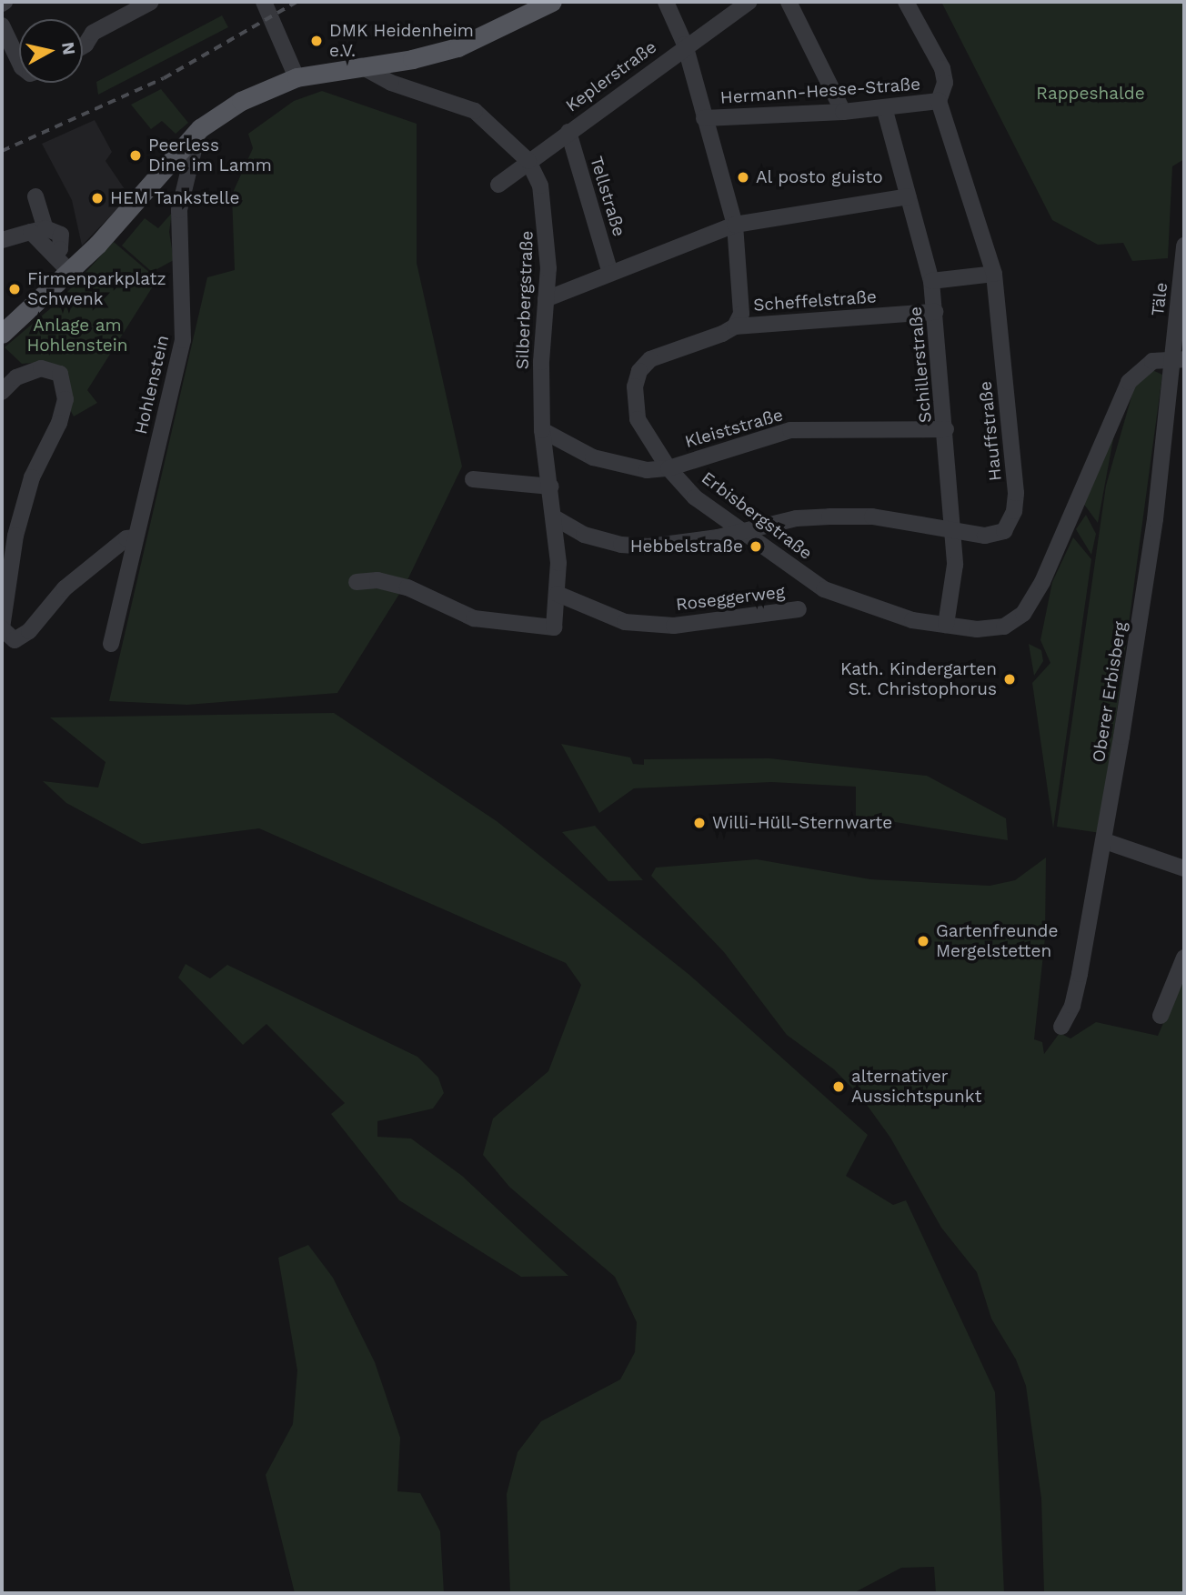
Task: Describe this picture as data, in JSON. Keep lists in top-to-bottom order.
{
  "streets": {
    "street": [
      "Keplerstraße",
      "Hermann-Hesse-Straße",
      "Tellstraße",
      "Täle",
      "Silberbergstraße",
      "Scheffelstraße",
      "Schillerstraße",
      "Hohlenstein",
      "Kleiststraße",
      "Hauffstraße",
      "Erbisbergstraße",
      "Roseggerweg",
      "Oberer Erbisberg"
    ]
  },
  "crossings": [
    ["Keplerstraße", "Tellstraße"],
    ["Keplerstraße", "Silberbergstraße"],
    ["Hermann-Hesse-Straße", "Schillerstraße"],
    ["Hermann-Hesse-Straße", "Hauffstraße"],
    ["Täle", "Erbisbergstraße"],
    ["Täle", "Oberer Erbisberg"],
    ["Silberbergstraße", "Kleiststraße"],
    ["Silberbergstraße", "Roseggerweg"],
    ["Scheffelstraße", "Schillerstraße"],
    ["Scheffelstraße", "Erbisbergstraße"],
    ["Schillerstraße", "Kleiststraße"],
    ["Schillerstraße", "Hauffstraße"],
    ["Schillerstraße", "Erbisbergstraße"],
    ["Kleiststraße", "Erbisbergstraße"],
    ["Erbisbergstraße", "Oberer Erbisberg"]
  ],
  "parks": ["Rappeshalde", "Anlage am Hohlenstein"],
  "places": [
    "DMK Heidenheim e.V.",
    "Peerless Dine im Lamm",
    "Al posto guisto",
    "HEM Tankstelle",
    "Firmenparkplatz Schwenk",
    "Hebbelstraße",
    "Kath. Kindergarten St. Christophorus",
    "Willi-Hüll-Sternwarte",
    "Gartenfreunde Mergelstetten",
    "alternativer Aussichtspunkt"
  ],
  "north": "right"
}
